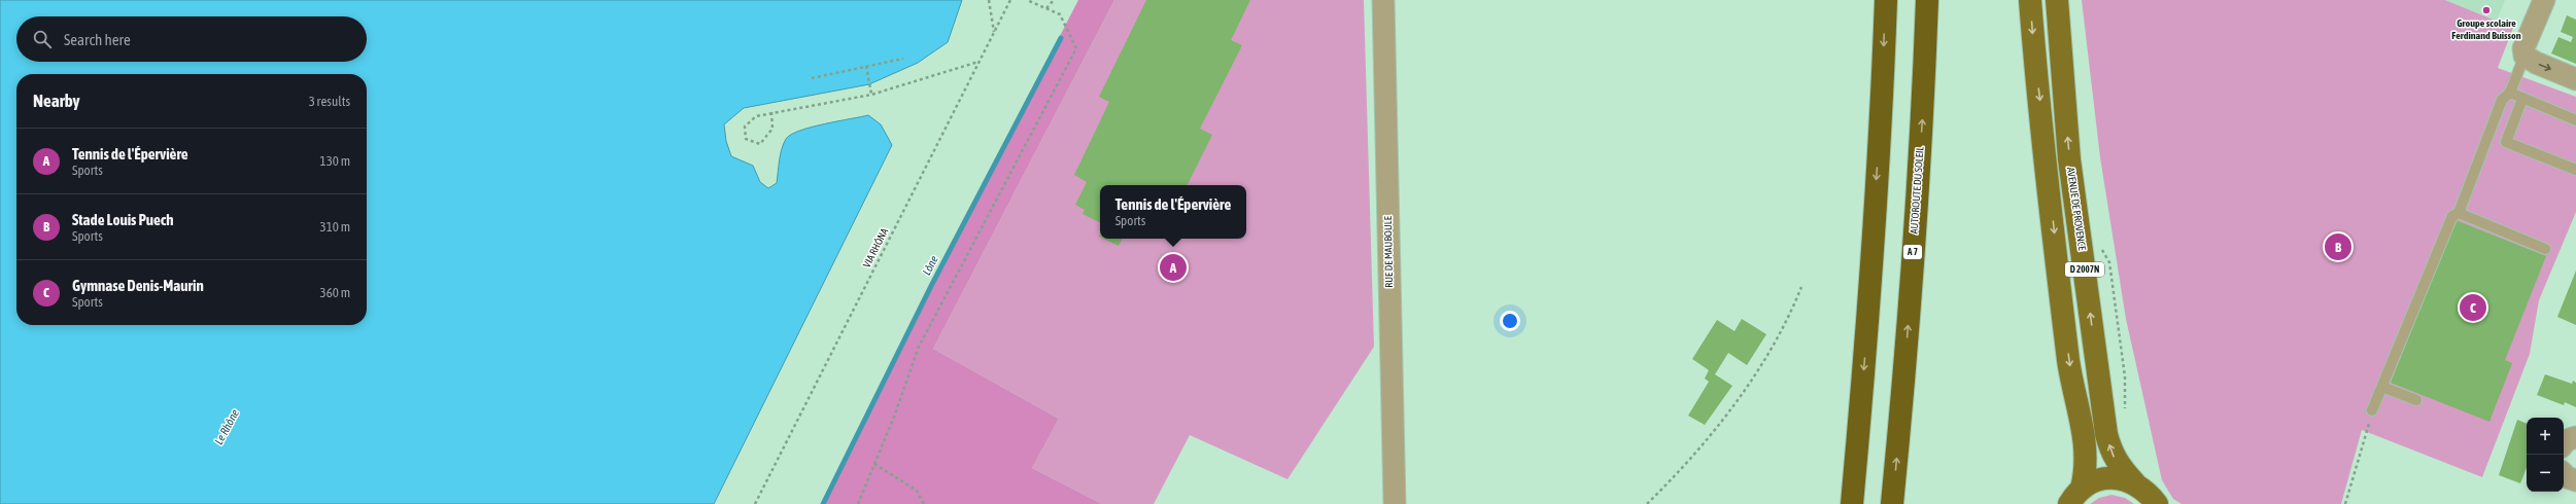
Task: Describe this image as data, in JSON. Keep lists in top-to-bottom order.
{
  "streets": {
    "highway": ["AUTOROUTE DU SOLEIL", "A 7"],
    "main road": ["AVENUE DE PROVENCE", "D 2007N"],
    "street": ["RUE DE MAUBOULE"],
    "path": ["VIA RHÔNA"]
  },
  "water": ["Lône", "Le Rhône"],
  "places": ["Groupe scolaire Ferdinand Buisson"],
  "page": {
    "search": "Search here",
    "heading": ["Nearby", "3 results"],
    "list": [
      {
        "mark": "A",
        "name": "Tennis de l'Épervière",
        "note": "Sports",
        "value": "130 m"
      },
      {
        "mark": "B",
        "name": "Stade Louis Puech",
        "note": "Sports",
        "value": "310 m"
      },
      {
        "mark": "C",
        "name": "Gymnase Denis-Maurin",
        "note": "Sports",
        "value": "360 m"
      }
    ],
    "popup": ["Tennis de l'Épervière", "Sports"],
    "pins": ["B", "A", "C"],
    "map_buttons": ["+", "−"]
  }
}
